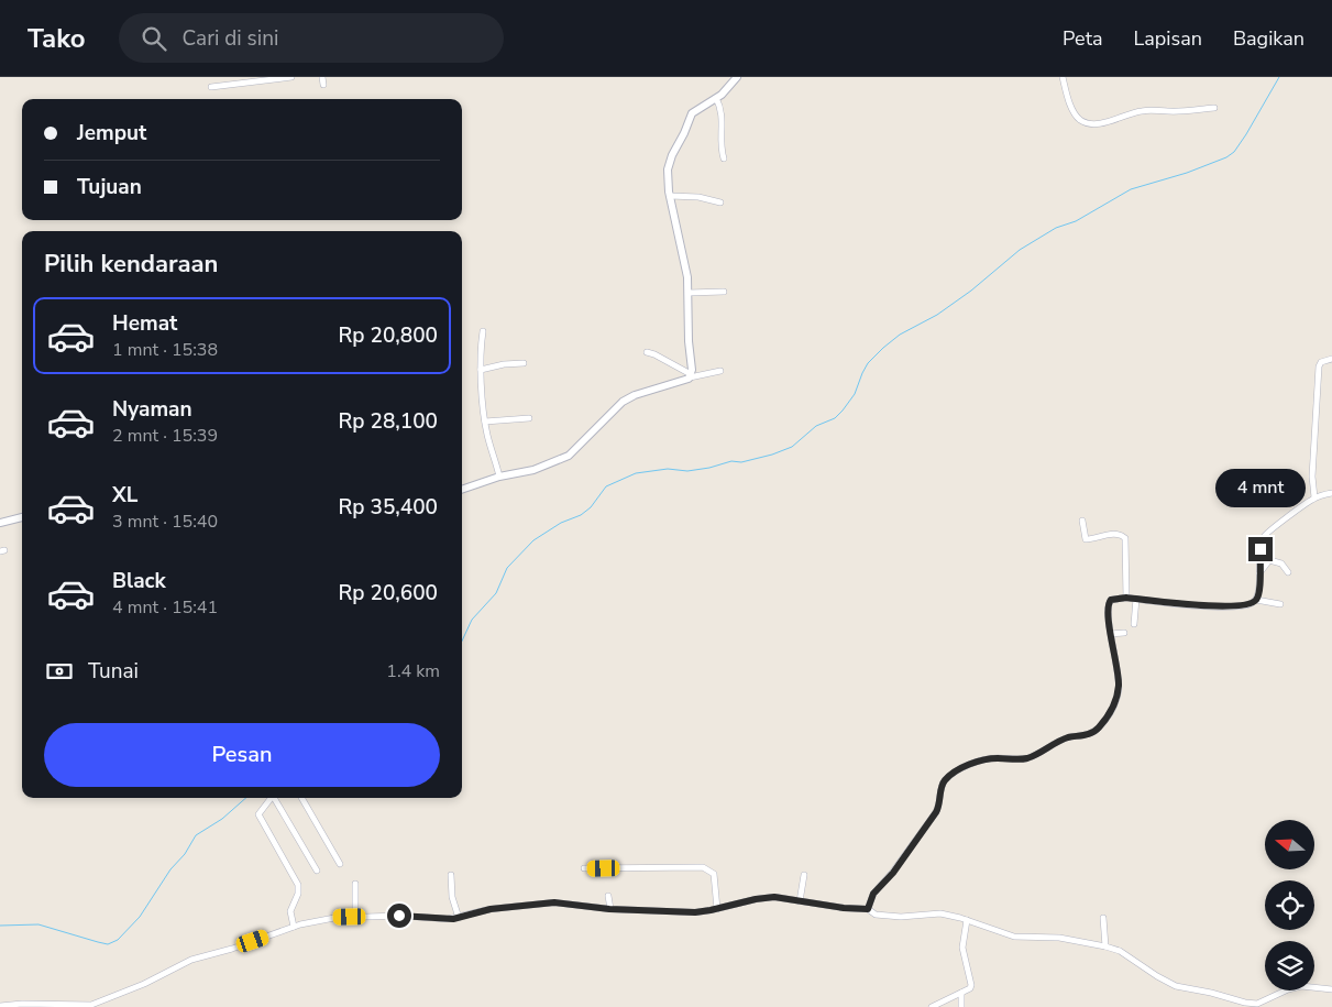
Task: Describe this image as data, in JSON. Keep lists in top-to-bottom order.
{
  "north": "left",
  "page": {
    "header": "Tako",
    "search": "Cari di sini",
    "nav": ["Peta", "Lapisan", "Bagikan"],
    "banner": ["Jemput", "Tujuan"],
    "heading": "Pilih kendaraan",
    "list": [
      {
        "name": "Hemat",
        "note": "1 mnt · 15:38",
        "value": "Rp 20,800"
      },
      {
        "name": "Nyaman",
        "note": "2 mnt · 15:39",
        "value": "Rp 28,100"
      },
      {
        "name": "XL",
        "note": "3 mnt · 15:40",
        "value": "Rp 35,400"
      },
      {
        "name": "Black",
        "note": "4 mnt · 15:41",
        "value": "Rp 20,600"
      }
    ],
    "bubble": "4 mnt",
    "pay": ["Tunai", "1.4 km"],
    "buttons": "Pesan"
  }
}
